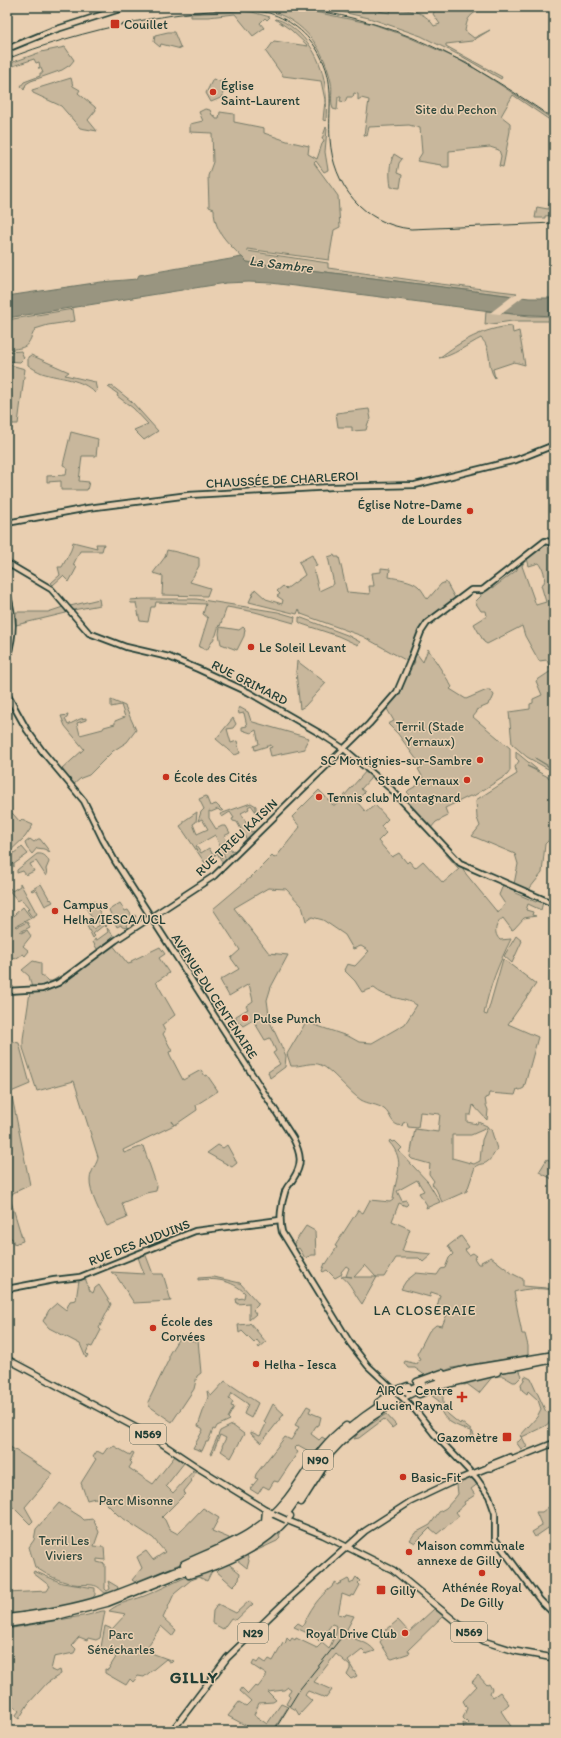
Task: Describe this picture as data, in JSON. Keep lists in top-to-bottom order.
{
  "streets": {
    "highway": ["N90"],
    "main road": [
      "CHAUSSÉE DE CHARLEROI",
      "RUE GRIMARD",
      "RUE TRIEU KAISIN",
      "AVENUE DU CENTENAIRE",
      "RUE DES AUDUINS",
      "N569",
      "N29"
    ]
  },
  "crossings": [
    ["RUE GRIMARD", "RUE TRIEU KAISIN"],
    ["RUE TRIEU KAISIN", "AVENUE DU CENTENAIRE"],
    ["AVENUE DU CENTENAIRE", "RUE DES AUDUINS"],
    ["N569", "N29"]
  ],
  "districts": ["LA CLOSERAIE", "GILLY"],
  "water": ["La Sambre"],
  "parks": [
    "Site du Pechon",
    "Terril (Stade Yernaux)",
    "Parc Misonne",
    "Terril Les Viviers",
    "Parc Sénécharles"
  ],
  "places": {
    "transit": ["Couillet", "Gazomètre", "Gilly"],
    "other": [
      "Église Saint-Laurent",
      "Église Notre-Dame de Lourdes",
      "Le Soleil Levant",
      "SC Montignies-sur-Sambre",
      "École des Cités",
      "Stade Yernaux",
      "Tennis club Montagnard",
      "Campus Helha/IESCA/UCL",
      "Pulse Punch",
      "École des Corvées",
      "Helha - Iesca",
      "Basic-Fit",
      "Maison communale annexe de Gilly",
      "Athénée Royal De Gilly",
      "Royal Drive Club"
    ],
    "health": ["AIRC - Centre Lucien Raynal"]
  }
}
